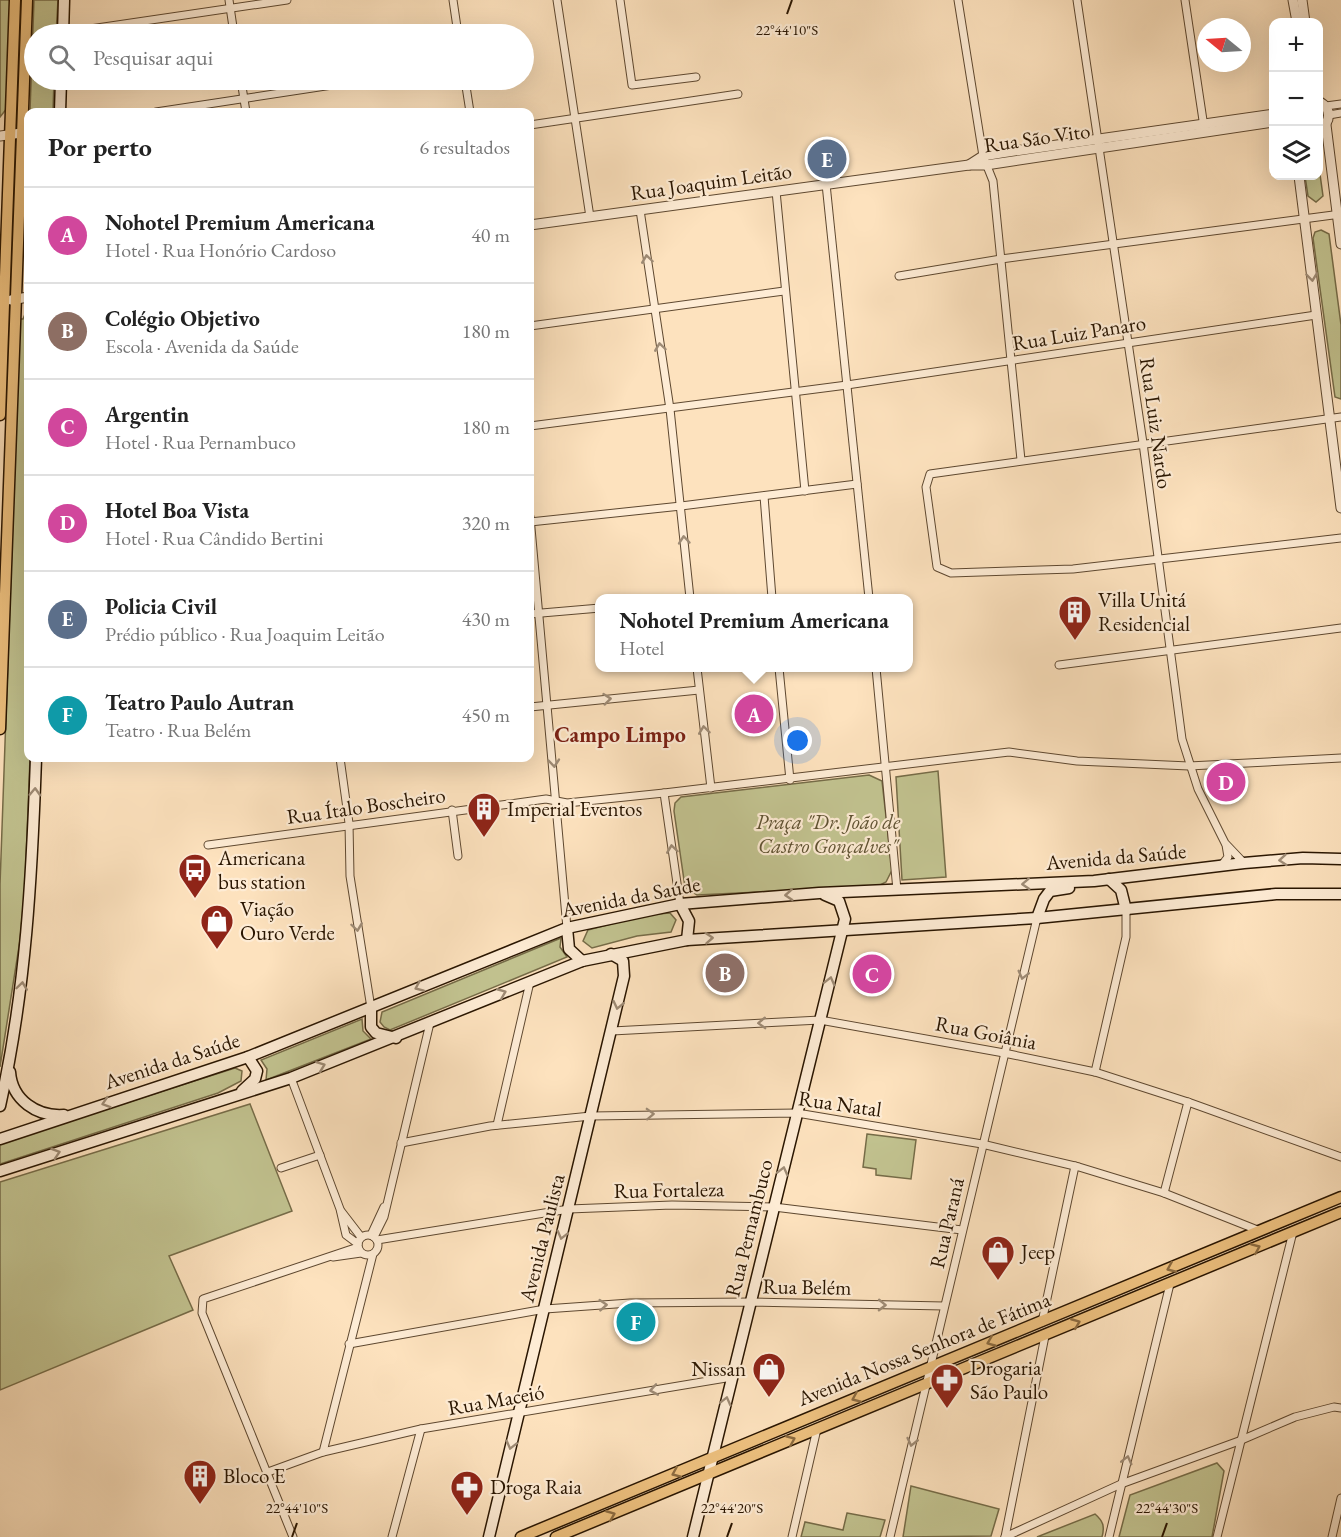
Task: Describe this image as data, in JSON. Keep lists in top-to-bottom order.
{
  "streets": {
    "main road": [
      "Avenida da Saúde",
      "Rua Pernambuco",
      "Avenida Paulista",
      "Avenida Nossa Senhora de Fátima"
    ],
    "street": [
      "Rua São Vito",
      "Rua Joaquim Leitão",
      "Rua Luiz Panaro",
      "Rua Luiz Nardo",
      "Rua Ítalo Boscheiro",
      "Rua Goiânia",
      "Rua Natal",
      "Rua Fortaleza",
      "Rua Paraná",
      "Rua Belém",
      "Rua Maceió"
    ]
  },
  "crossings": [
    ["Rua São Vito", "Rua Joaquim Leitão"],
    ["Rua São Vito", "Rua Luiz Nardo"],
    ["Rua Luiz Panaro", "Rua Luiz Nardo"],
    ["Rua Luiz Nardo", "Rua Ítalo Boscheiro"],
    ["Rua Luiz Nardo", "Avenida da Saúde"],
    ["Rua Goiânia", "Rua Paraná"],
    ["Rua Goiânia", "Rua Pernambuco"],
    ["Rua Goiânia", "Avenida Paulista"],
    ["Rua Natal", "Rua Paraná"],
    ["Rua Natal", "Rua Pernambuco"],
    ["Rua Natal", "Avenida Paulista"],
    ["Rua Natal", "Avenida Nossa Senhora de Fátima"],
    ["Rua Fortaleza", "Rua Paraná"],
    ["Rua Fortaleza", "Rua Pernambuco"],
    ["Rua Fortaleza", "Avenida Paulista"],
    ["Rua Paraná", "Rua Belém"],
    ["Rua Paraná", "Avenida Nossa Senhora de Fátima"],
    ["Rua Pernambuco", "Rua Belém"],
    ["Rua Pernambuco", "Avenida Nossa Senhora de Fátima"],
    ["Rua Pernambuco", "Rua Maceió"],
    ["Avenida Paulista", "Rua Belém"],
    ["Avenida Paulista", "Rua Maceió"]
  ],
  "one_way": [
    "Rua Paraná",
    "Rua Pernambuco",
    "Avenida Paulista",
    "Rua Belém",
    "Rua Maceió"
  ],
  "districts": ["Campo Limpo"],
  "parks": ["Praça \"Dr. João de Castro Gonçalves\""],
  "places": {
    "building": ["Villa Unitá Residencial", "Imperial Eventos", "Bloco E"],
    "bus stop": ["Americana bus station"],
    "shop": ["Viação Ouro Verde", "Jeep", "Nissan"],
    "pharmacy": ["Drogaria São Paulo", "Droga Raia"]
  },
  "north": "left",
  "page": {
    "map_buttons": ["+", "−"],
    "search": "Pesquisar aqui",
    "heading": ["Por perto", "6 resultados"],
    "pins": [
      "E",
      "A",
      "D",
      "B",
      "C",
      "F"
    ],
    "list": [
      {
        "mark": "A",
        "name": "Nohotel Premium Americana",
        "note": "Hotel · Rua Honório Cardoso",
        "value": "40 m"
      },
      {
        "mark": "B",
        "name": "Colégio Objetivo",
        "note": "Escola · Avenida da Saúde",
        "value": "180 m"
      },
      {
        "mark": "C",
        "name": "Argentin",
        "note": "Hotel · Rua Pernambuco",
        "value": "180 m"
      },
      {
        "mark": "D",
        "name": "Hotel Boa Vista",
        "note": "Hotel · Rua Cândido Bertini",
        "value": "320 m"
      },
      {
        "mark": "E",
        "name": "Policia Civil",
        "note": "Prédio público · Rua Joaquim Leitão",
        "value": "430 m"
      },
      {
        "mark": "F",
        "name": "Teatro Paulo Autran",
        "note": "Teatro · Rua Belém",
        "value": "450 m"
      }
    ],
    "popup": ["Nohotel Premium Americana", "Hotel"]
  },
  "coordinates": ["22°44'10\"S", "22°44'20\"S", "22°44'30\"S"]
}
